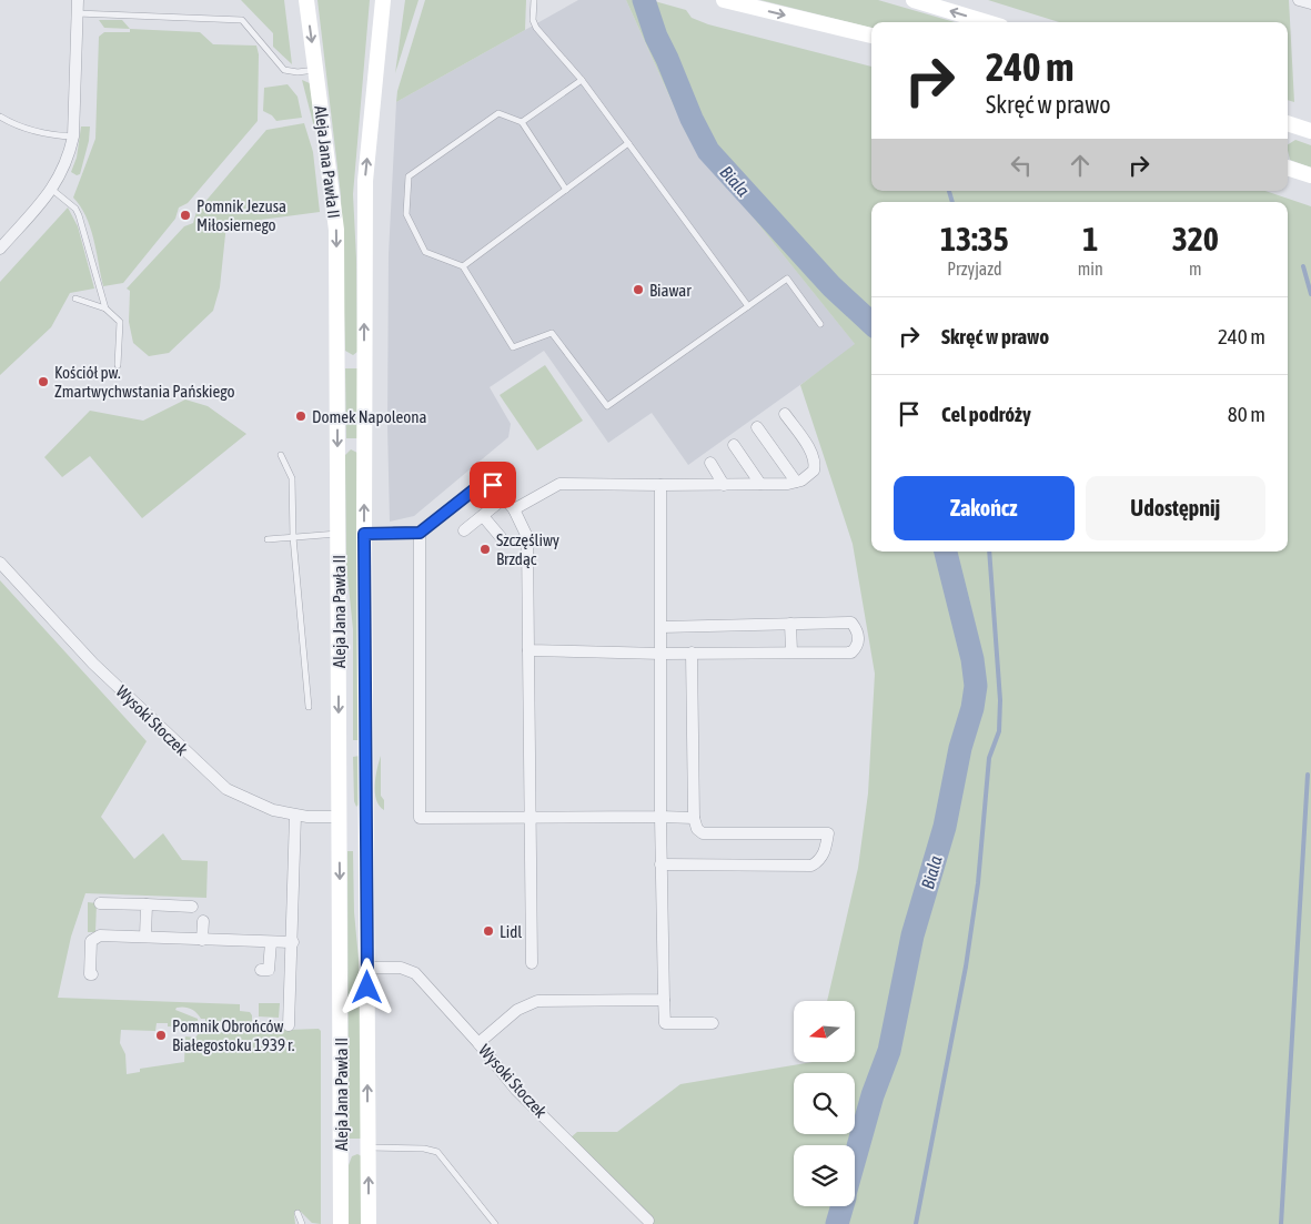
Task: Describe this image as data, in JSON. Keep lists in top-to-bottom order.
{
  "streets": {
    "main road": ["Aleja Jana Pawła II"],
    "street": ["Wysoki Stoczek"]
  },
  "crossings": [
    ["Aleja Jana Pawła II", "Wysoki Stoczek"]
  ],
  "water": ["Biala"],
  "places": [
    "Pomnik Jezusa Miłosiernego",
    "Biawar",
    "Kościół pw. Zmartwychwstania Pańskiego",
    "Domek Napoleona",
    "Szczęśliwy Brzdąc",
    "Lidl",
    "Pomnik Obrońców Białegostoku 1939 r."
  ],
  "north": "left",
  "page": {
    "turn": ["240 m", "Skręć w prawo"],
    "eta": [
      "13:35",
      "Przyjazd",
      "1",
      "min",
      "320",
      "m"
    ],
    "list": [
      {
        "name": "Skręć w prawo",
        "value": "240 m"
      },
      {
        "name": "Cel podróży",
        "value": "80 m"
      }
    ],
    "buttons": ["Zakończ", "Udostępnij"]
  }
}
